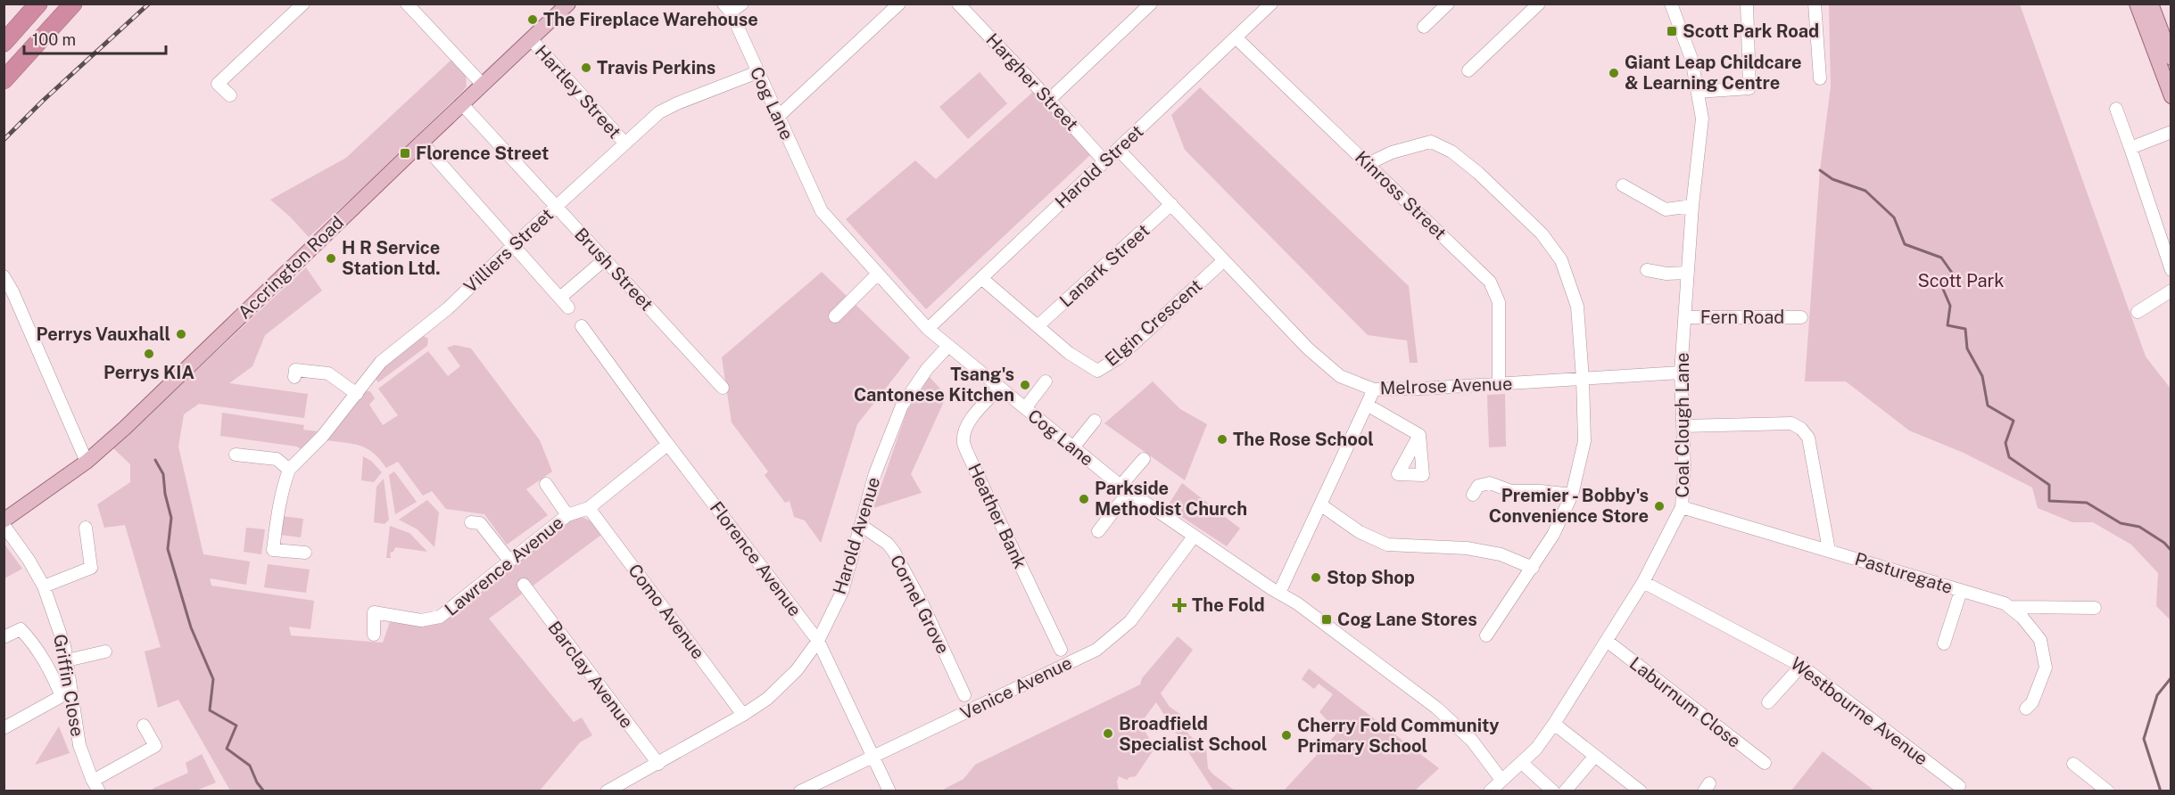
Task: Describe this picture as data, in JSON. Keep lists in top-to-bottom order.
{
  "streets": {
    "main road": ["Accrington Road"],
    "street": [
      "Hargher Street",
      "Hartley Street",
      "Cog Lane",
      "Harold Street",
      "Kinross Street",
      "Villiers Street",
      "Lanark Street",
      "Brush Street",
      "Fern Road",
      "Elgin Crescent",
      "Melrose Avenue",
      "Coal Clough Lane",
      "Heather Bank",
      "Harold Avenue",
      "Florence Avenue",
      "Lawrence Avenue",
      "Pasturegate",
      "Cornel Grove",
      "Como Avenue",
      "Barclay Avenue",
      "Griffin Close",
      "Venice Avenue",
      "Laburnum Close",
      "Westbourne Avenue"
    ]
  },
  "crossings": [
    ["Hargher Street", "Harold Street"],
    ["Hartley Street", "Villiers Street"],
    ["Hartley Street", "Accrington Road"],
    ["Cog Lane", "Harold Street"],
    ["Cog Lane", "Villiers Street"],
    ["Cog Lane", "Coal Clough Lane"],
    ["Cog Lane", "Heather Bank"],
    ["Cog Lane", "Harold Avenue"],
    ["Cog Lane", "Venice Avenue"],
    ["Harold Street", "Kinross Street"],
    ["Harold Street", "Elgin Crescent"],
    ["Harold Street", "Melrose Avenue"],
    ["Kinross Street", "Melrose Avenue"],
    ["Villiers Street", "Brush Street"],
    ["Lanark Street", "Elgin Crescent"],
    ["Lanark Street", "Melrose Avenue"],
    ["Accrington Road", "Brush Street"],
    ["Fern Road", "Coal Clough Lane"],
    ["Elgin Crescent", "Melrose Avenue"],
    ["Melrose Avenue", "Coal Clough Lane"],
    ["Coal Clough Lane", "Pasturegate"],
    ["Coal Clough Lane", "Laburnum Close"],
    ["Coal Clough Lane", "Westbourne Avenue"],
    ["Harold Avenue", "Florence Avenue"],
    ["Harold Avenue", "Cornel Grove"],
    ["Harold Avenue", "Como Avenue"],
    ["Harold Avenue", "Barclay Avenue"],
    ["Florence Avenue", "Lawrence Avenue"],
    ["Florence Avenue", "Venice Avenue"],
    ["Lawrence Avenue", "Como Avenue"]
  ],
  "parks": ["Scott Park"],
  "places": {
    "other": [
      "The Fireplace Warehouse",
      "Travis Perkins",
      "Giant Leap Childcare & Learning Centre",
      "H R Service Station Ltd.",
      "Perrys Vauxhall",
      "Perrys KIA",
      "Tsang's Cantonese Kitchen",
      "The Rose School",
      "Parkside Methodist Church",
      "Premier - Bobby's Convenience Store",
      "Stop Shop",
      "Broadfield Specialist School",
      "Cherry Fold Community Primary School"
    ],
    "transit": ["Scott Park Road", "Florence Street", "Cog Lane Stores"],
    "health": ["The Fold"]
  },
  "scale_bar": "100 m"
}
